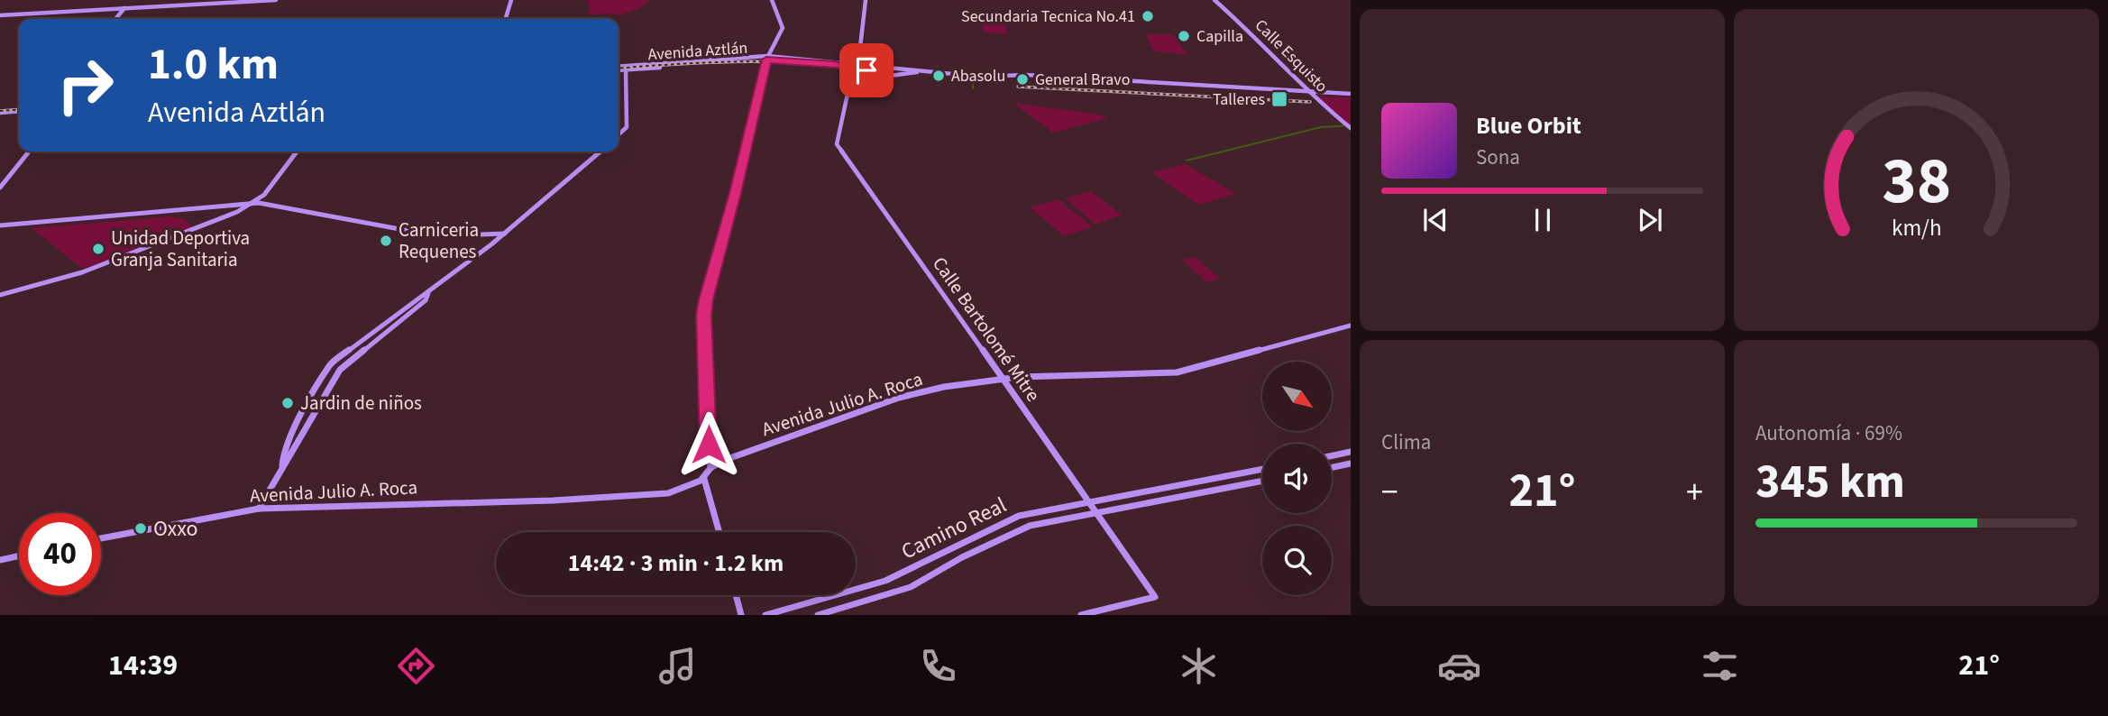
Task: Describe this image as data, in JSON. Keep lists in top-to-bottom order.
{
  "streets": {
    "street": [
      "Avenida Aztlán",
      "Calle Esquisto",
      "Calle Bartolomé Mitre",
      "Avenida Julio A. Roca",
      "Camino Real"
    ]
  },
  "crossings": [
    ["Avenida Aztlán", "Calle Esquisto"],
    ["Avenida Aztlán", "Calle Bartolomé Mitre"],
    ["Calle Bartolomé Mitre", "Avenida Julio A. Roca"],
    ["Calle Bartolomé Mitre", "Camino Real"]
  ],
  "places": {
    "other": [
      "Secundaria Tecnica No.41",
      "Capilla",
      "Abasolu",
      "General Bravo",
      "Carniceria Requenes",
      "Unidad Deportiva Granja Sanitaria",
      "Jardin de niños",
      "Oxxo"
    ],
    "transit": ["Talleres"]
  },
  "north": "bottom right",
  "page": {
    "turn": ["1.0 km", "Avenida Aztlán"],
    "song": ["Blue Orbit", "Sona"],
    "tile": [
      "Clima",
      ["Autonomía · 69%", "345 km"]
    ],
    "heat": ["−", "21°", "+"],
    "limit": "40",
    "trip": "14:42 · 3 min · 1.2 km",
    "tabs": ["14:39", "21°"],
    "gauge": ["38", "km/h"]
  }
}
